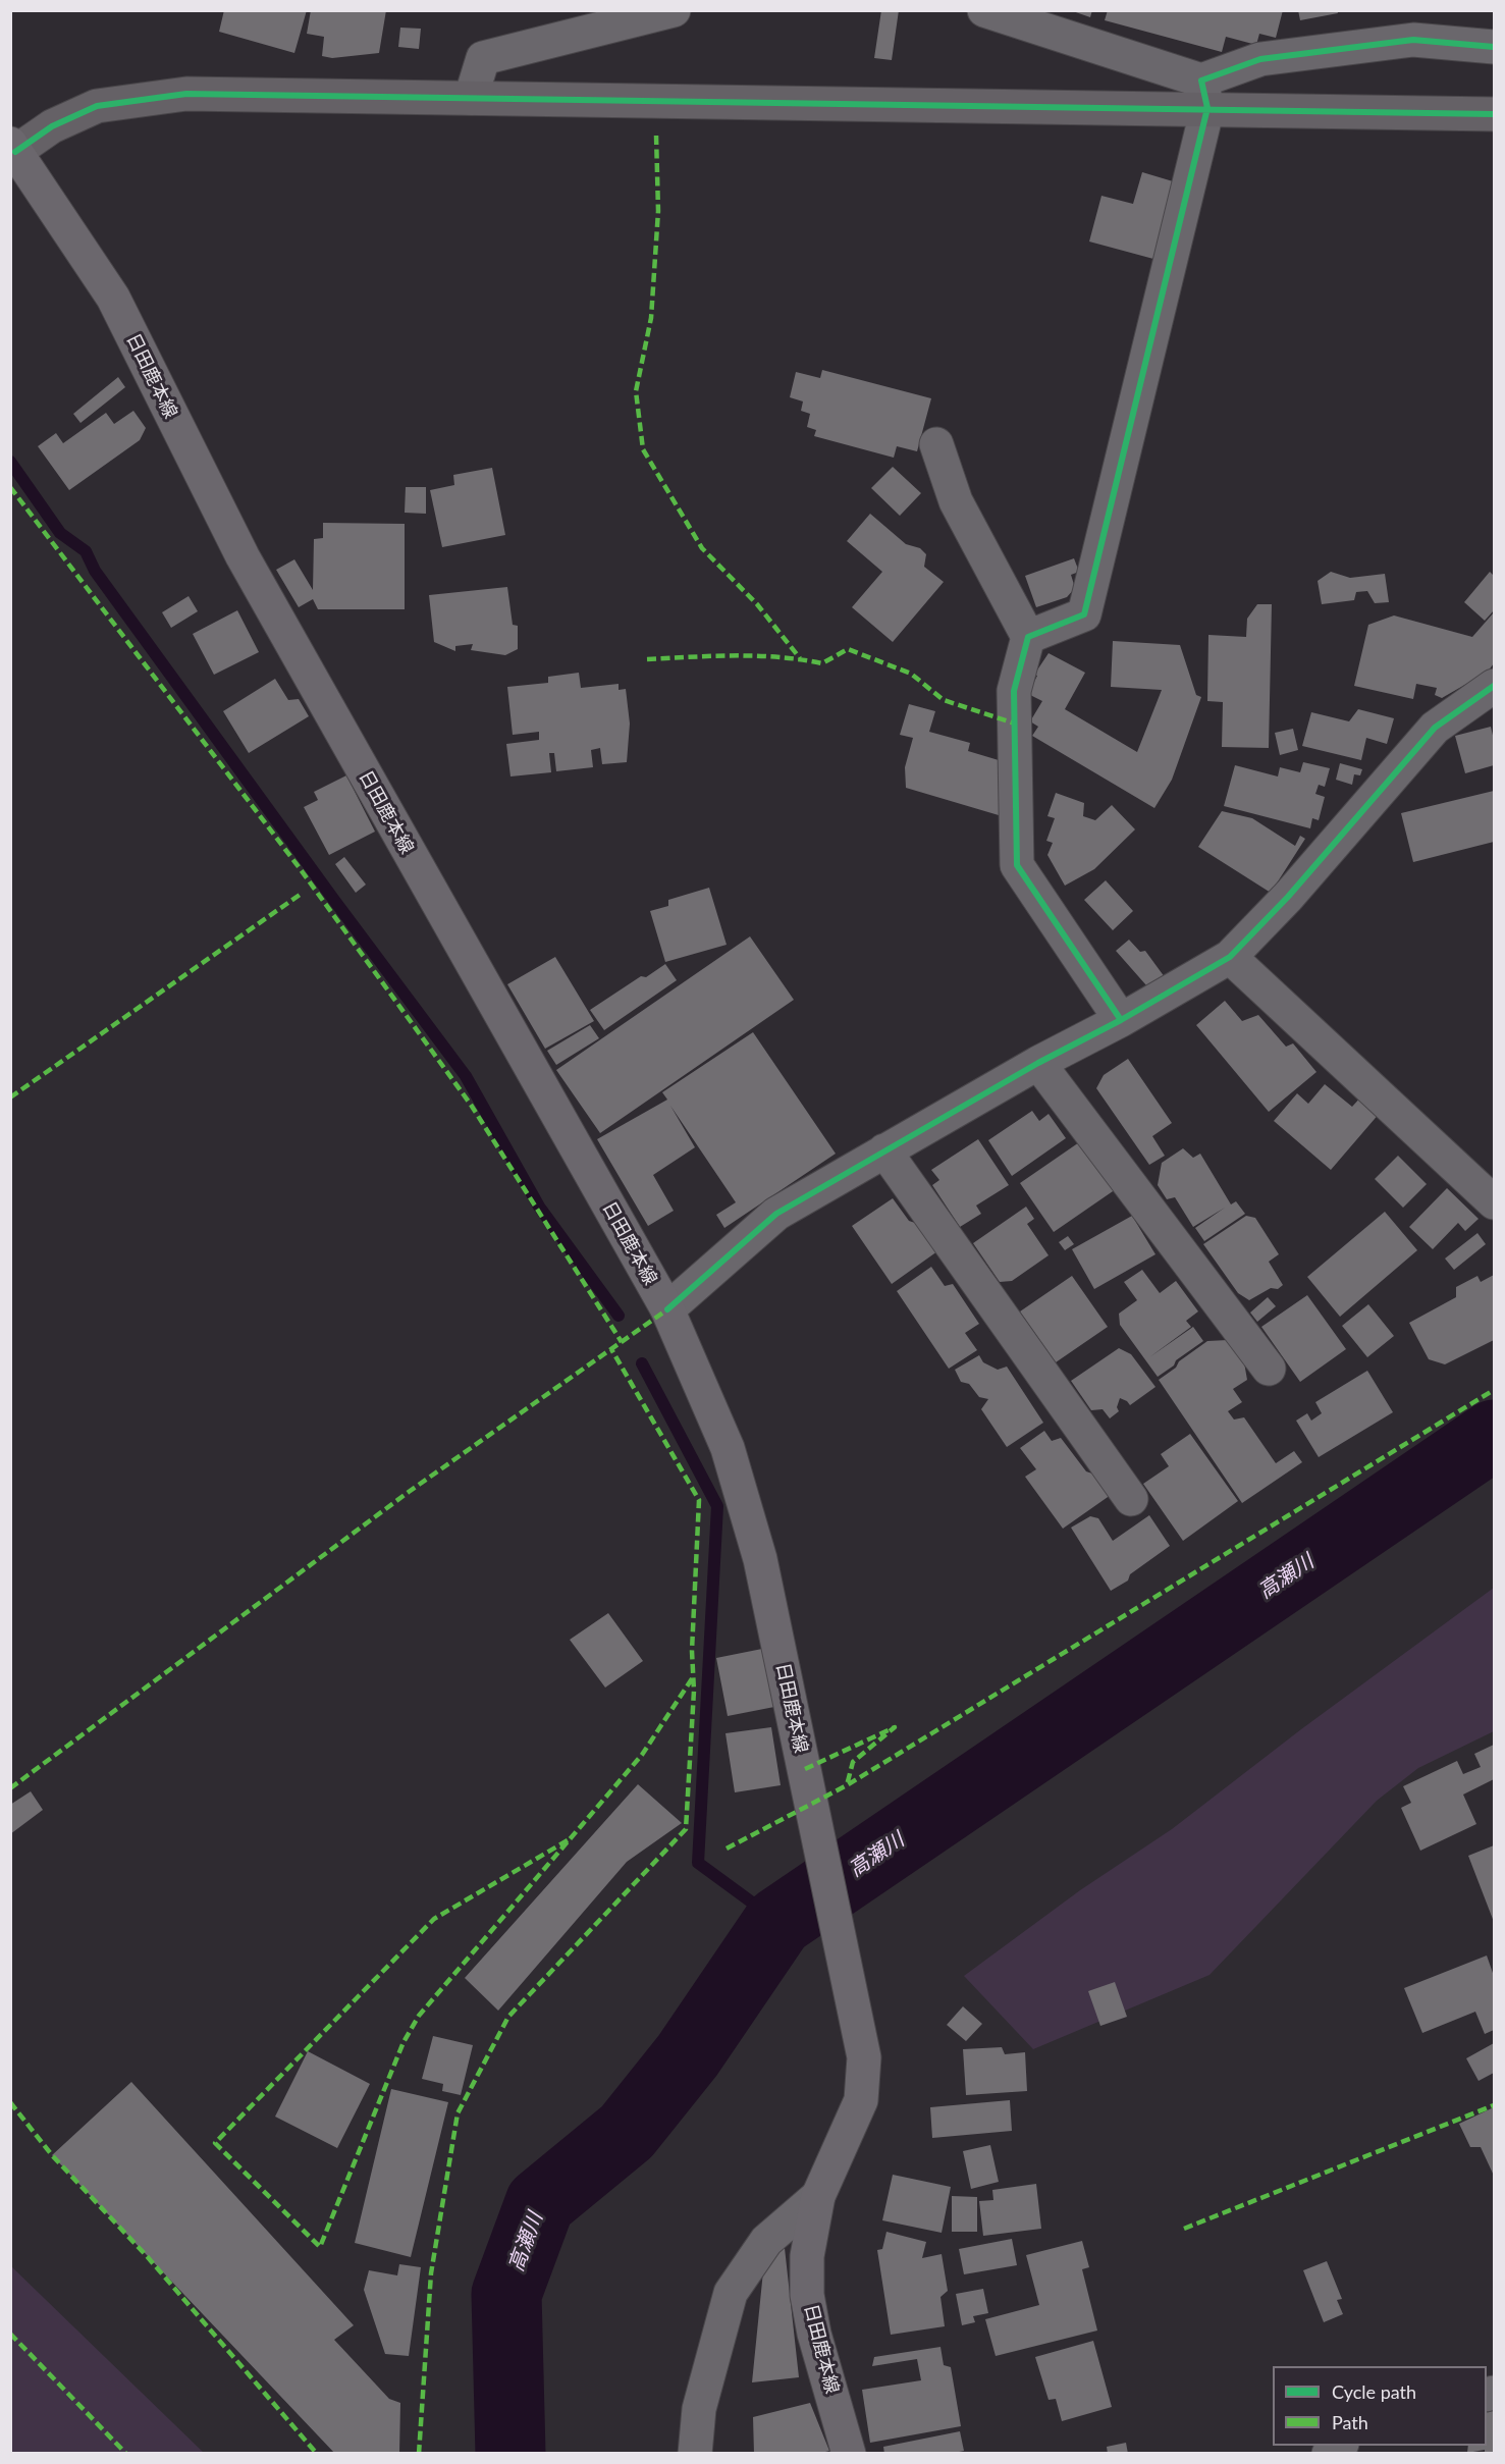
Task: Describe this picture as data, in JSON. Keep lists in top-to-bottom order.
{
  "streets": {
    "main road": ["日田鹿本線"]
  },
  "water": ["高瀬川"],
  "legend": ["Cycle path", "Path"]
}
